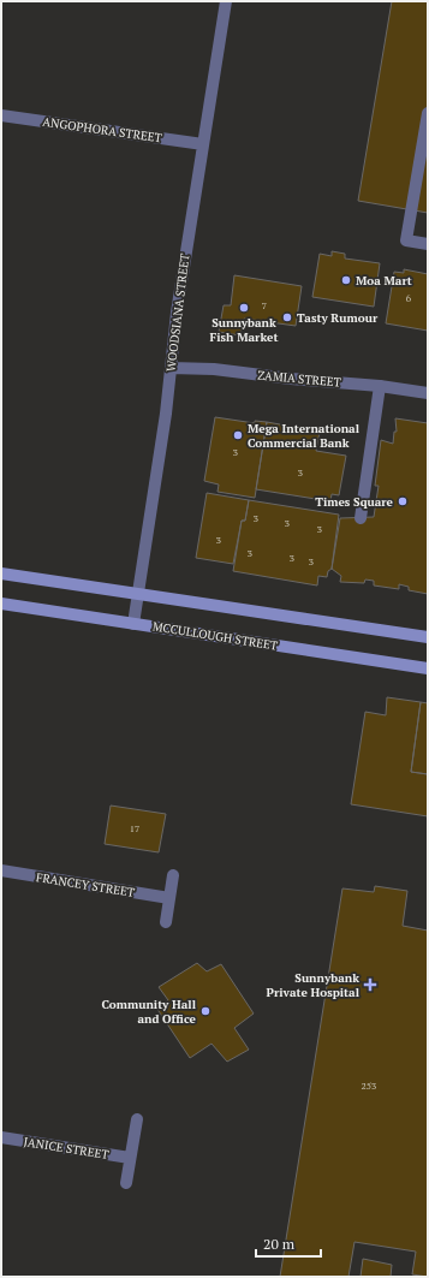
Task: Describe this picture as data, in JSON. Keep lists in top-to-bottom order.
{
  "streets": {
    "main road": ["MCCULLOUGH STREET"],
    "street": [
      "ANGOPHORA STREET",
      "WOODSIANA STREET",
      "ZAMIA STREET",
      "FRANCEY STREET",
      "JANICE STREET"
    ]
  },
  "crossings": [
    ["ANGOPHORA STREET", "WOODSIANA STREET"],
    ["WOODSIANA STREET", "ZAMIA STREET"],
    ["WOODSIANA STREET", "MCCULLOUGH STREET"]
  ],
  "places": {
    "other": [
      "Moa Mart",
      "Sunnybank Fish Market",
      "Tasty Rumour",
      "Mega International Commercial Bank",
      "Times Square",
      "Community Hall and Office"
    ],
    "health": ["Sunnybank Private Hospital"]
  },
  "house_numbers": [
    "6",
    "7",
    "3",
    "3",
    "3",
    "3",
    "3",
    "3",
    "3",
    "3",
    "3",
    "17",
    "253"
  ],
  "scale_bar": "20 m"
}
